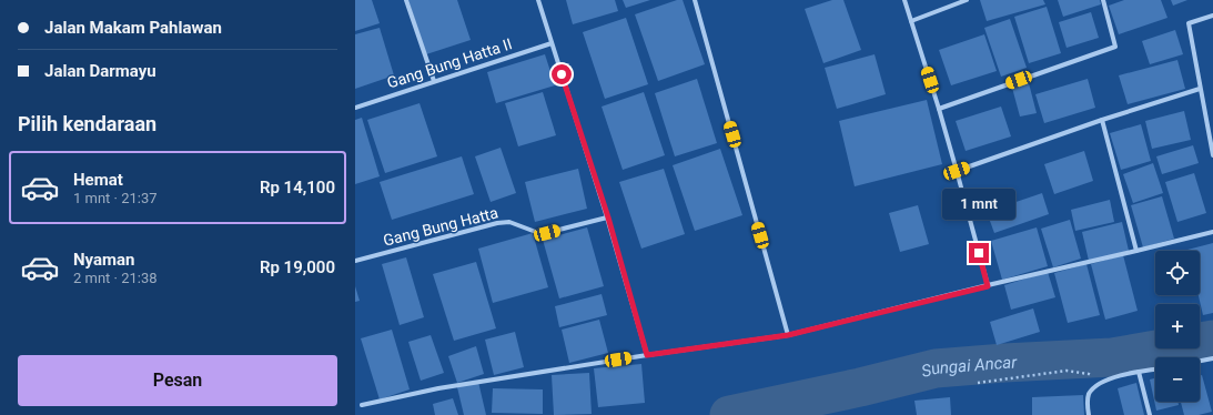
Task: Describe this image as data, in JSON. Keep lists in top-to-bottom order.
{
  "streets": {
    "street": ["Gang Bung Hatta II", "Gang Bung Hatta"]
  },
  "water": ["Sungai Ancar"],
  "page": {
    "banner": ["Jalan Makam Pahlawan", "Jalan Darmayu"],
    "heading": "Pilih kendaraan",
    "list": [
      {
        "name": "Hemat",
        "note": "1 mnt · 21:37",
        "value": "Rp 14,100"
      },
      {
        "name": "Nyaman",
        "note": "2 mnt · 21:38",
        "value": "Rp 19,000"
      }
    ],
    "bubble": "1 mnt",
    "map_buttons": ["+", "−"],
    "buttons": "Pesan"
  }
}
